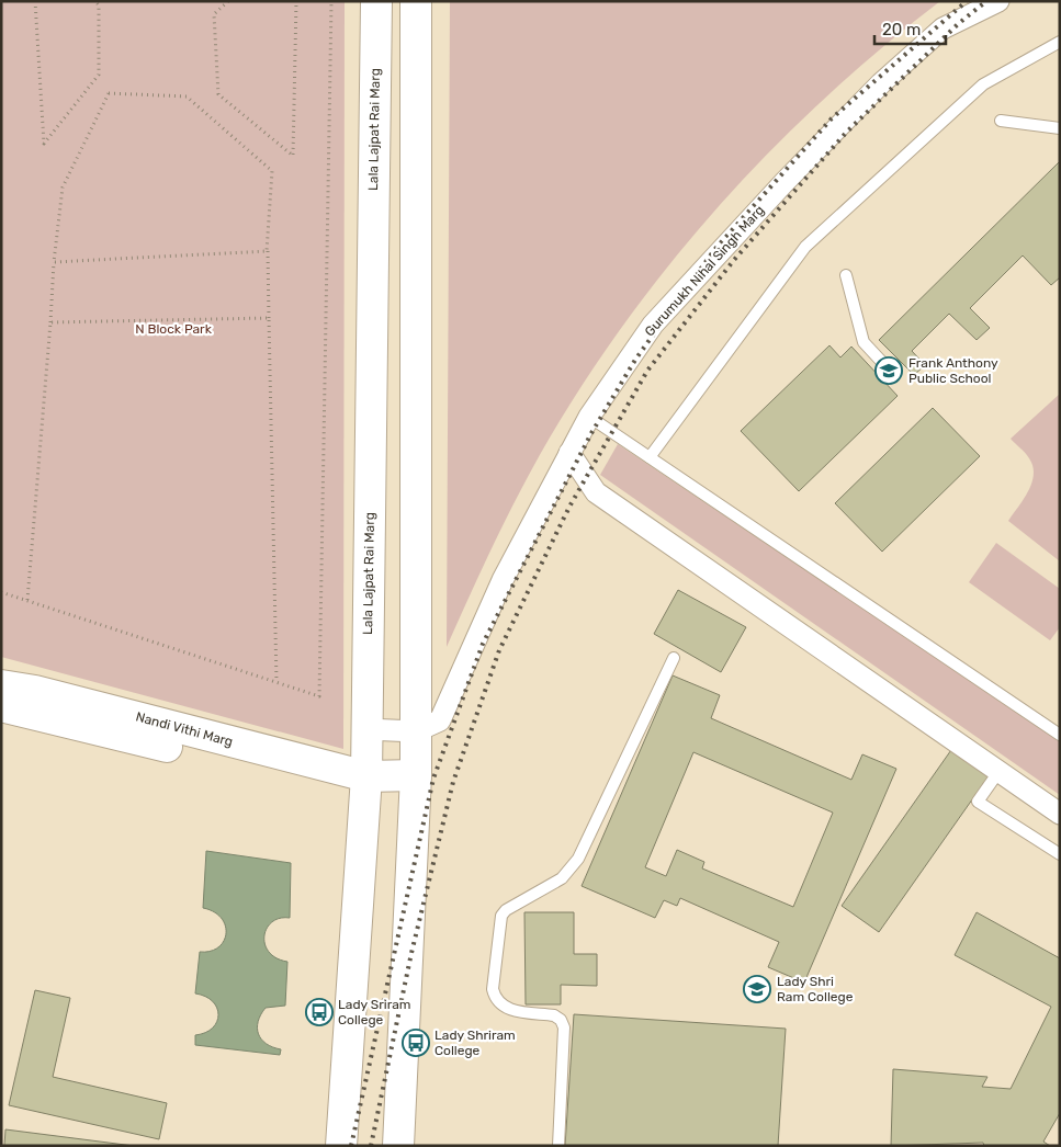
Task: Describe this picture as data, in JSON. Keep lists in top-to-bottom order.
{
  "streets": {
    "main road": ["Lala Lajpat Rai Marg", "Nandi Vithi Marg"],
    "street": ["Gurumukh Nihal Singh Marg"]
  },
  "crossings": [
    ["Lala Lajpat Rai Marg", "Nandi Vithi Marg"]
  ],
  "parks": ["N Block Park"],
  "places": {
    "school or university": ["Frank Anthony Public School", "Lady Shri Ram College"],
    "bus stop": ["Lady Sriram College", "Lady Shriram College"]
  },
  "scale_bar": "20 m"
}
